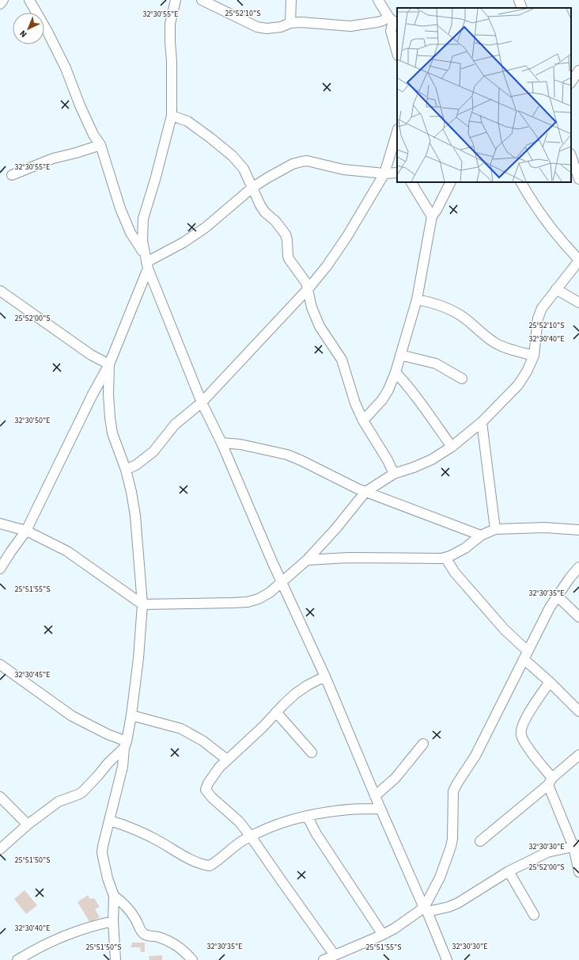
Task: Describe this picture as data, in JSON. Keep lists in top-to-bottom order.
{
  "north": "bottom left",
  "coordinates": [
    "25°52'10\"S",
    "32°30'55\"E",
    "25°52'00\"S",
    "32°30'40\"E",
    "32°30'50\"E",
    "25°51'55\"S",
    "32°30'35\"E",
    "32°30'45\"E",
    "32°30'30\"E",
    "25°51'50\"S"
  ]
}
